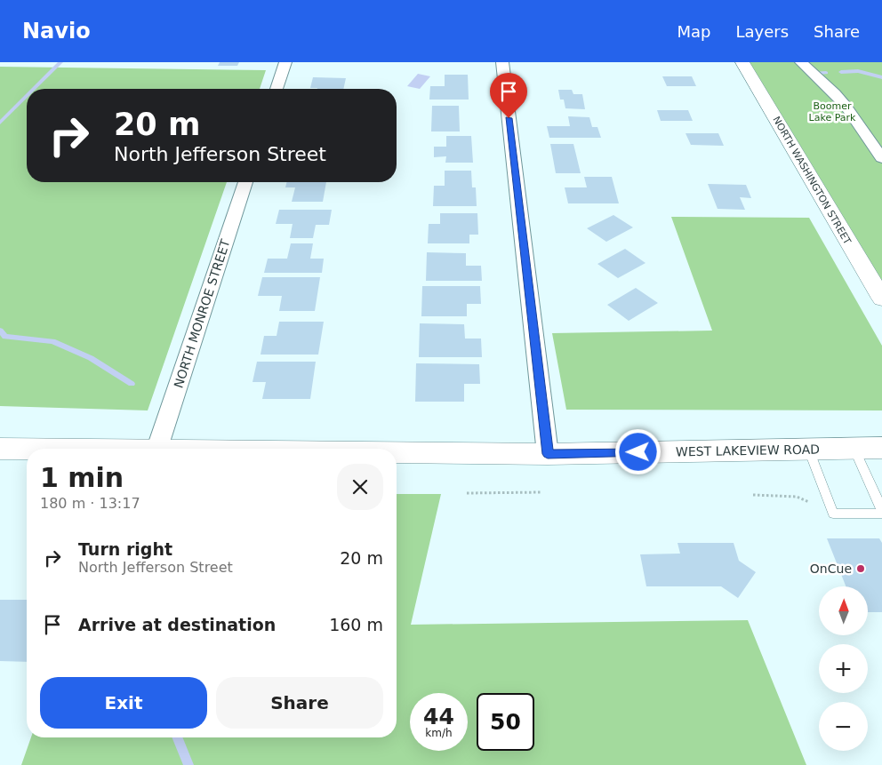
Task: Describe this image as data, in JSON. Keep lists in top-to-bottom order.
{
  "streets": {
    "main road": ["NORTH WASHINGTON STREET", "WEST LAKEVIEW ROAD"],
    "street": ["NORTH MONROE STREET"]
  },
  "parks": ["Boomer Lake Park"],
  "places": ["OnCue"],
  "north": "top",
  "page": {
    "header": "Navio",
    "nav": ["Map", "Layers", "Share"],
    "turn": ["20 m", "North Jefferson Street"],
    "heading": ["1 min", "180 m · 13:17"],
    "list": [
      {
        "name": "Turn right",
        "note": "North Jefferson Street",
        "value": "20 m"
      },
      {
        "name": "Arrive at destination",
        "value": "160 m"
      }
    ],
    "map_buttons": ["+", "−"],
    "buttons": ["Exit", "Share"],
    "speed": "44 km/h",
    "limit": "50"
  }
}
